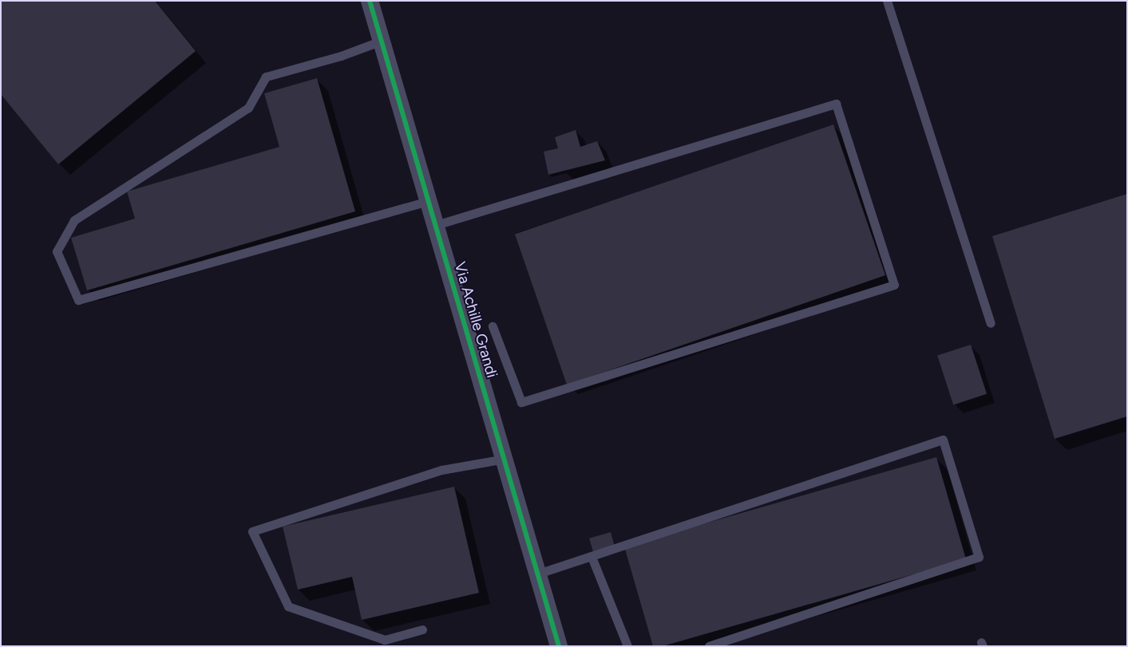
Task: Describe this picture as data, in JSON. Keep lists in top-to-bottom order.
{
  "streets": {
    "street": ["Via Achille Grandi"]
  }
}
